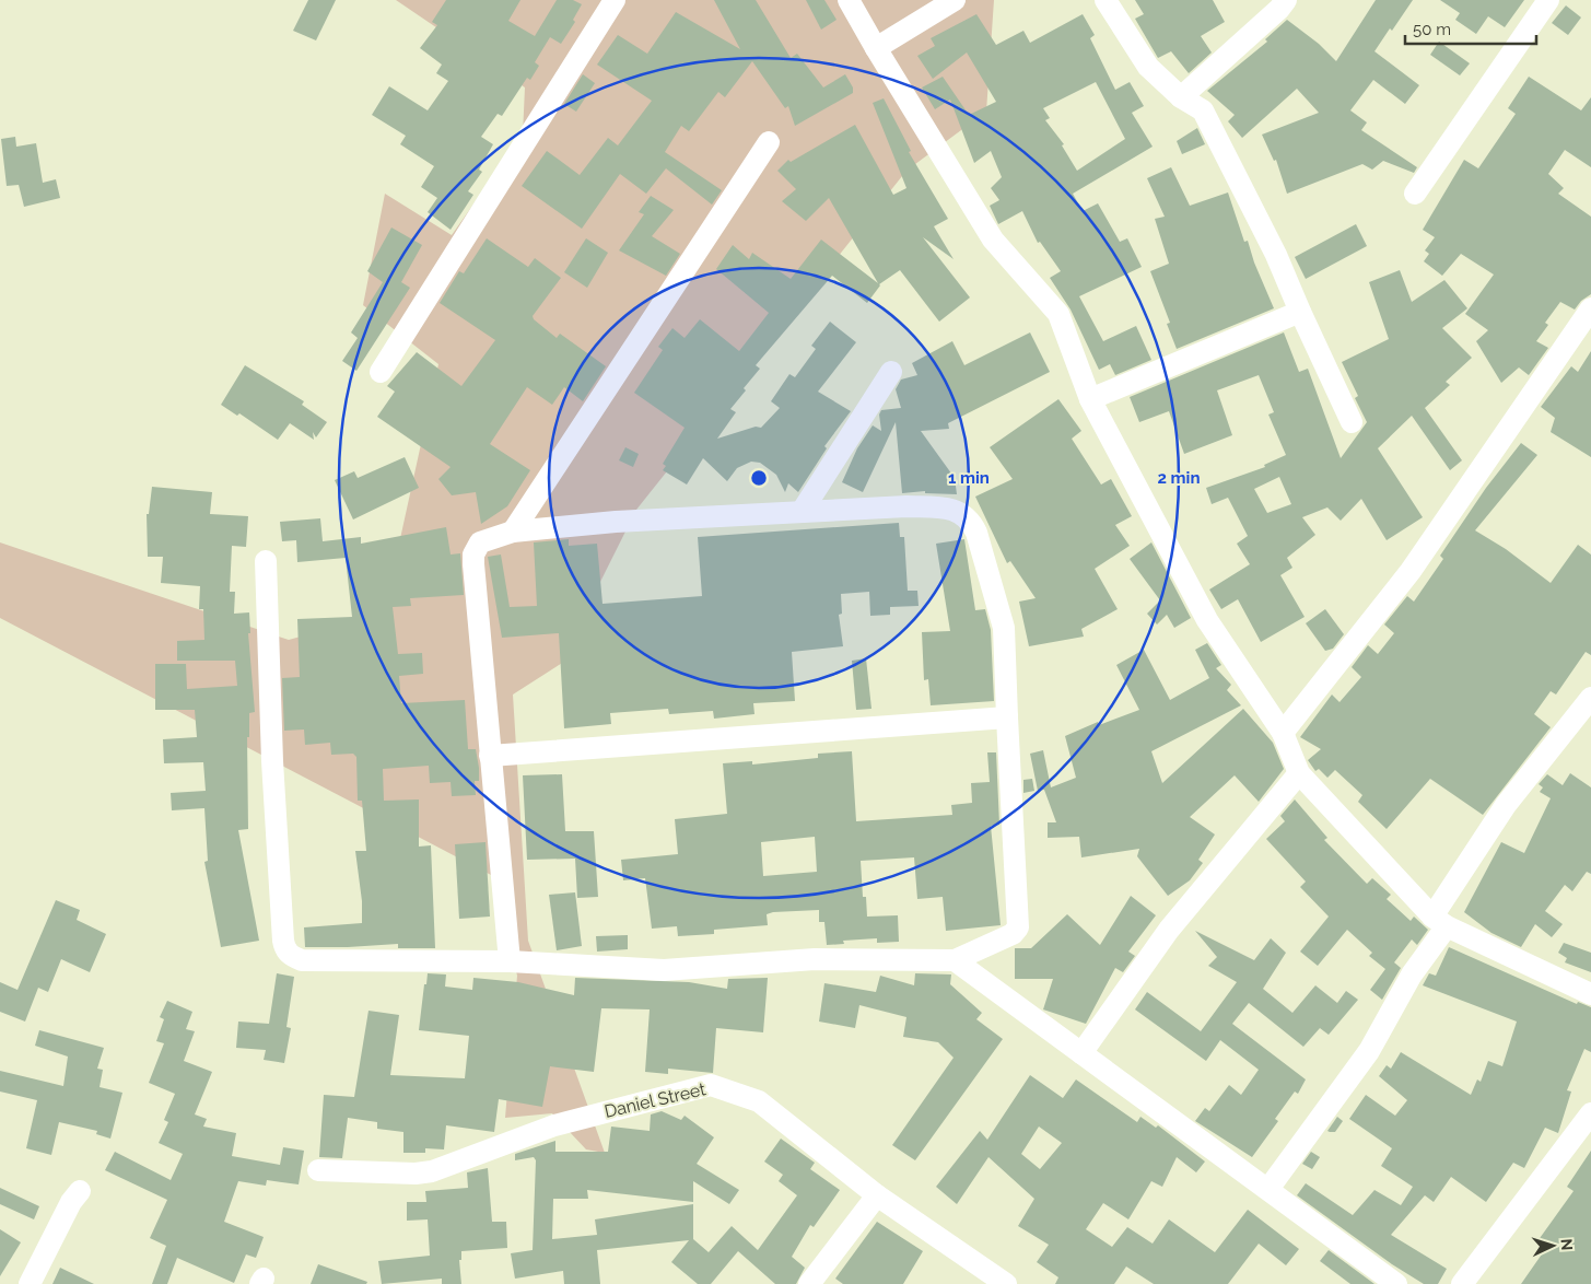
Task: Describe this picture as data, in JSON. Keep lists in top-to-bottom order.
{
  "streets": {
    "street": ["Daniel Street"]
  },
  "scale_bar": "50 m",
  "north": "right",
  "rings": ["1 min", "2 min"]
}
